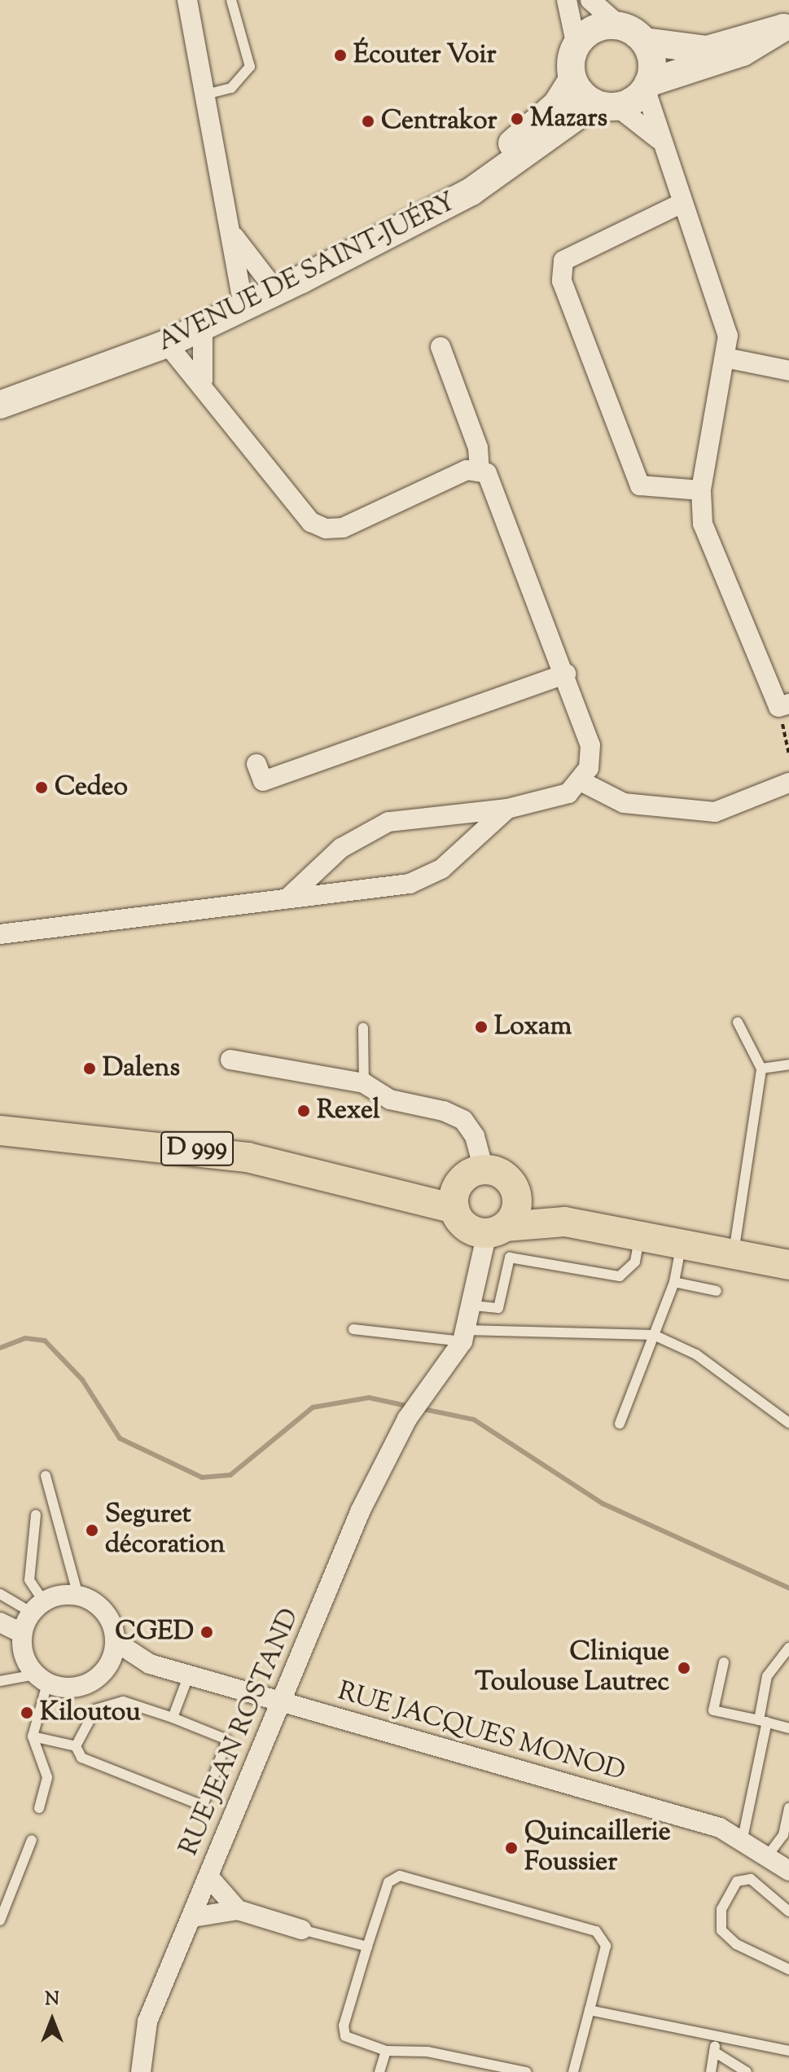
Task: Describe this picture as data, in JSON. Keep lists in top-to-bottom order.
{
  "streets": {
    "main road": ["AVENUE DE SAINT-JUÉRY", "D 999"],
    "street": ["RUE JEAN ROSTAND", "RUE JACQUES MONOD"]
  },
  "crossings": [
    ["RUE JEAN ROSTAND", "RUE JACQUES MONOD"]
  ],
  "places": [
    "Écouter Voir",
    "Mazars",
    "Centrakor",
    "Cedeo",
    "Loxam",
    "Dalens",
    "Rexel",
    "Seguret décoration",
    "CGED",
    "Clinique Toulouse Lautrec",
    "Kiloutou",
    "Quincaillerie Foussier"
  ],
  "north": "top"
}
